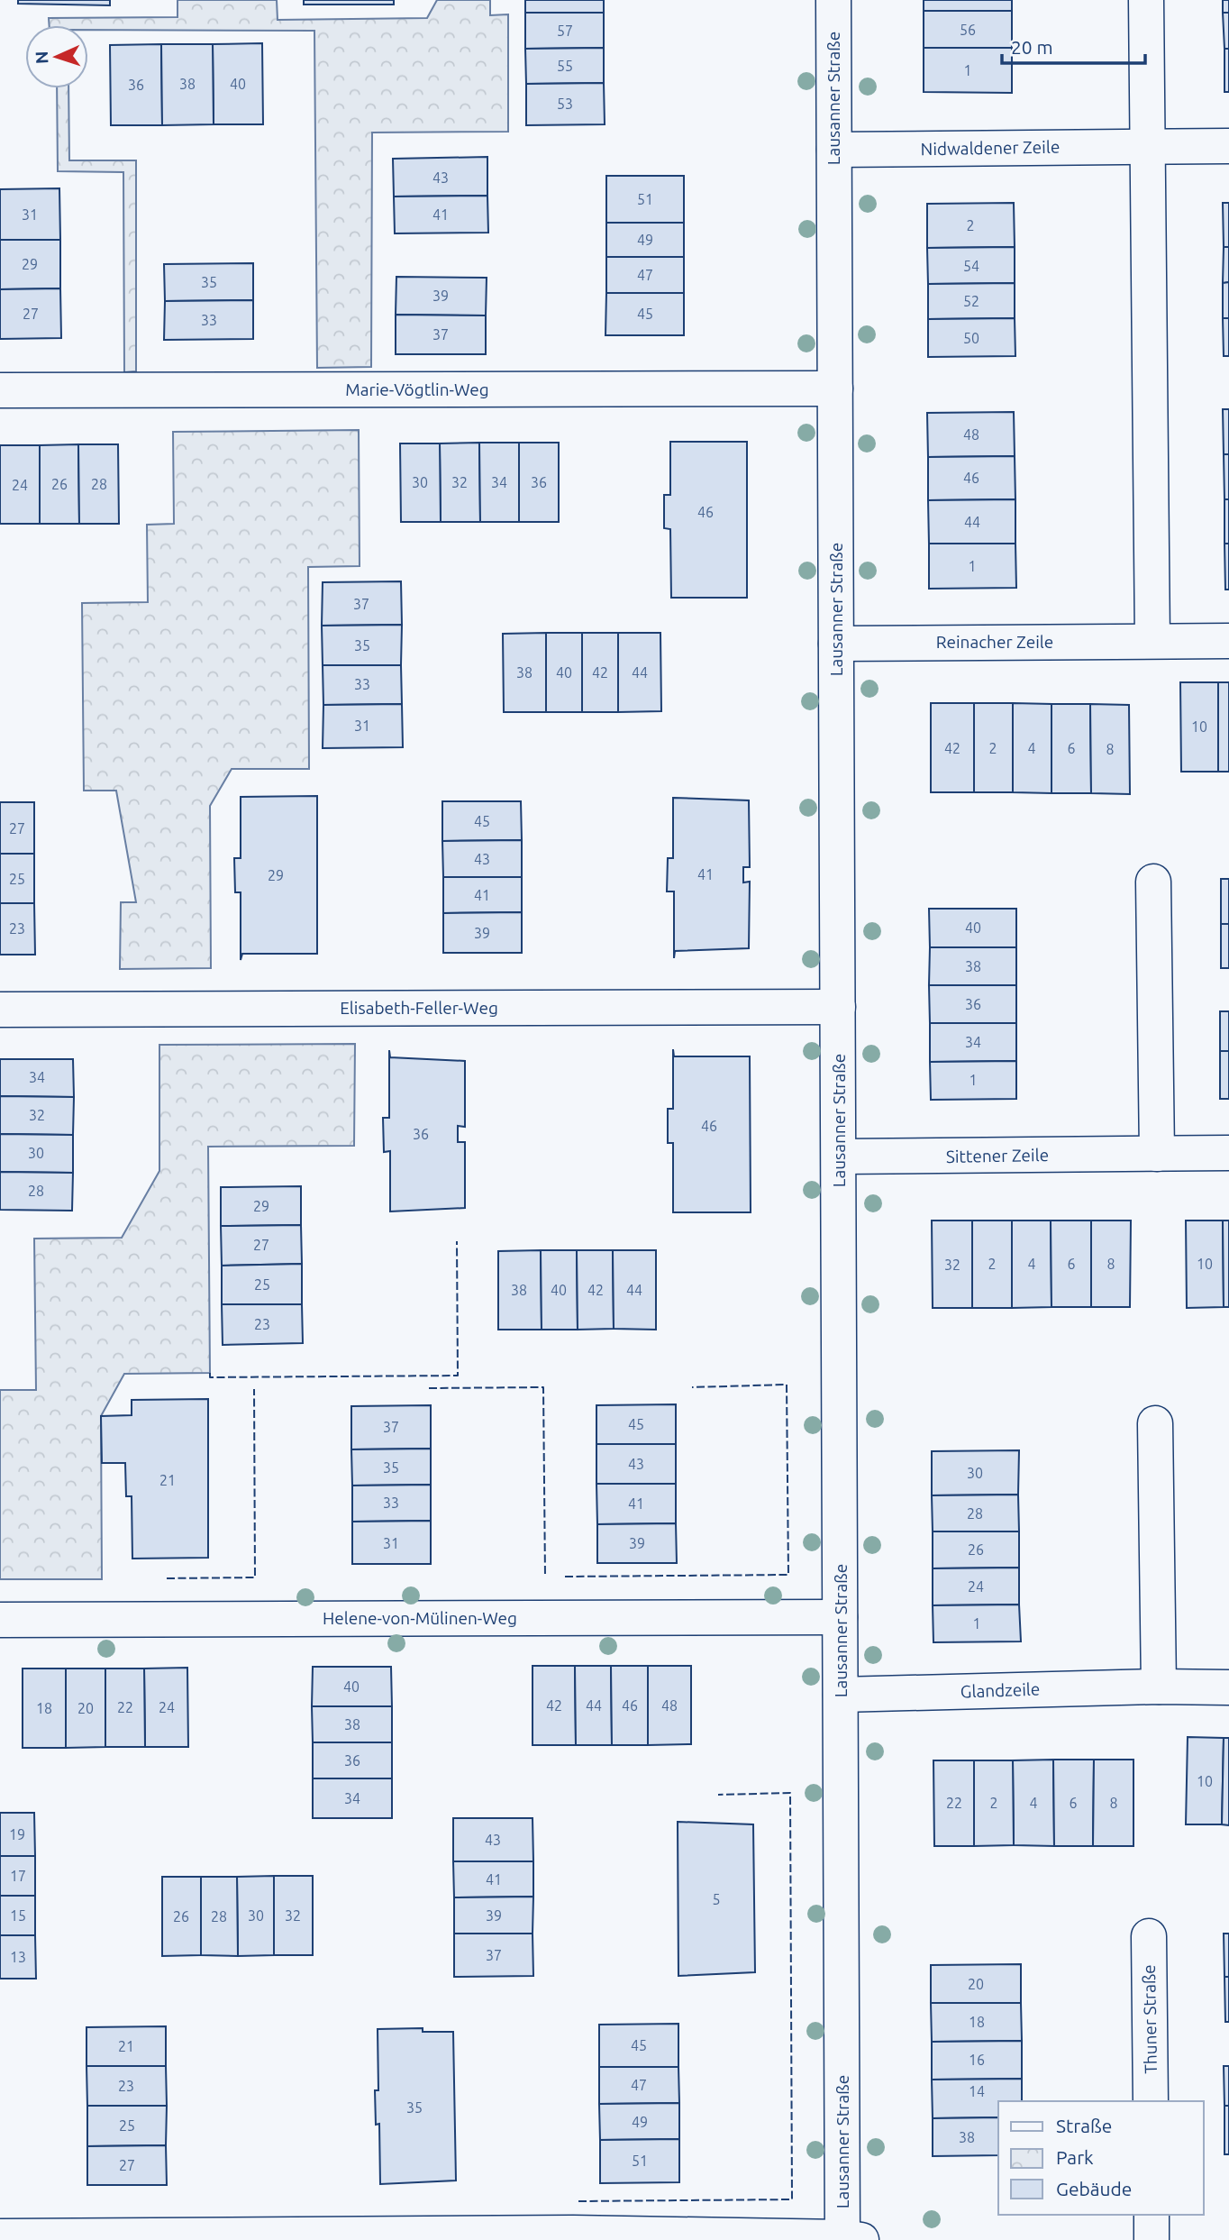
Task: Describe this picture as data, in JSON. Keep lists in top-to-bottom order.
{
  "streets": {
    "street": [
      "Lausanner Straße",
      "Nidwaldener Zeile",
      "Marie-Vögtlin-Weg",
      "Reinacher Zeile",
      "Elisabeth-Feller-Weg",
      "Sittener Zeile",
      "Helene-von-Mülinen-Weg",
      "Glandzeile",
      "Thuner Straße"
    ]
  },
  "crossings": [
    ["Lausanner Straße", "Nidwaldener Zeile"],
    ["Lausanner Straße", "Marie-Vögtlin-Weg"],
    ["Lausanner Straße", "Reinacher Zeile"],
    ["Lausanner Straße", "Elisabeth-Feller-Weg"],
    ["Lausanner Straße", "Sittener Zeile"],
    ["Lausanner Straße", "Helene-von-Mülinen-Weg"],
    ["Lausanner Straße", "Glandzeile"]
  ],
  "house_numbers": [
    "56",
    "57",
    "55",
    "1",
    "38",
    "40",
    "36",
    "53",
    "43",
    "51",
    "31",
    "41",
    "2",
    "49",
    "29",
    "54",
    "47",
    "35",
    "39",
    "52",
    "27",
    "45",
    "33",
    "37",
    "50",
    "48",
    "46",
    "30",
    "32",
    "34",
    "36",
    "26",
    "28",
    "24",
    "46",
    "44",
    "1",
    "37",
    "35",
    "38",
    "40",
    "42",
    "44",
    "33",
    "31",
    "10",
    "42",
    "2",
    "4",
    "6",
    "8",
    "45",
    "27",
    "43",
    "41",
    "29",
    "25",
    "41",
    "40",
    "23",
    "39",
    "38",
    "36",
    "34",
    "34",
    "1",
    "32",
    "46",
    "36",
    "30",
    "28",
    "29",
    "27",
    "2",
    "4",
    "6",
    "8",
    "10",
    "32",
    "25",
    "38",
    "40",
    "42",
    "44",
    "23",
    "45",
    "37",
    "43",
    "35",
    "30",
    "21",
    "33",
    "41",
    "28",
    "31",
    "39",
    "26",
    "24",
    "1",
    "40",
    "42",
    "44",
    "46",
    "48",
    "22",
    "24",
    "18",
    "20",
    "38",
    "36",
    "10",
    "34",
    "22",
    "2",
    "4",
    "6",
    "8",
    "19",
    "43",
    "17",
    "41",
    "5",
    "15",
    "30",
    "32",
    "39",
    "26",
    "28",
    "37",
    "13",
    "20",
    "18",
    "45",
    "21",
    "16",
    "47",
    "23",
    "14",
    "35",
    "49",
    "25",
    "38",
    "51",
    "27"
  ],
  "legend": ["Straße", "Park", "Gebäude"],
  "scale_bar": "20 m",
  "north": "left"
}
